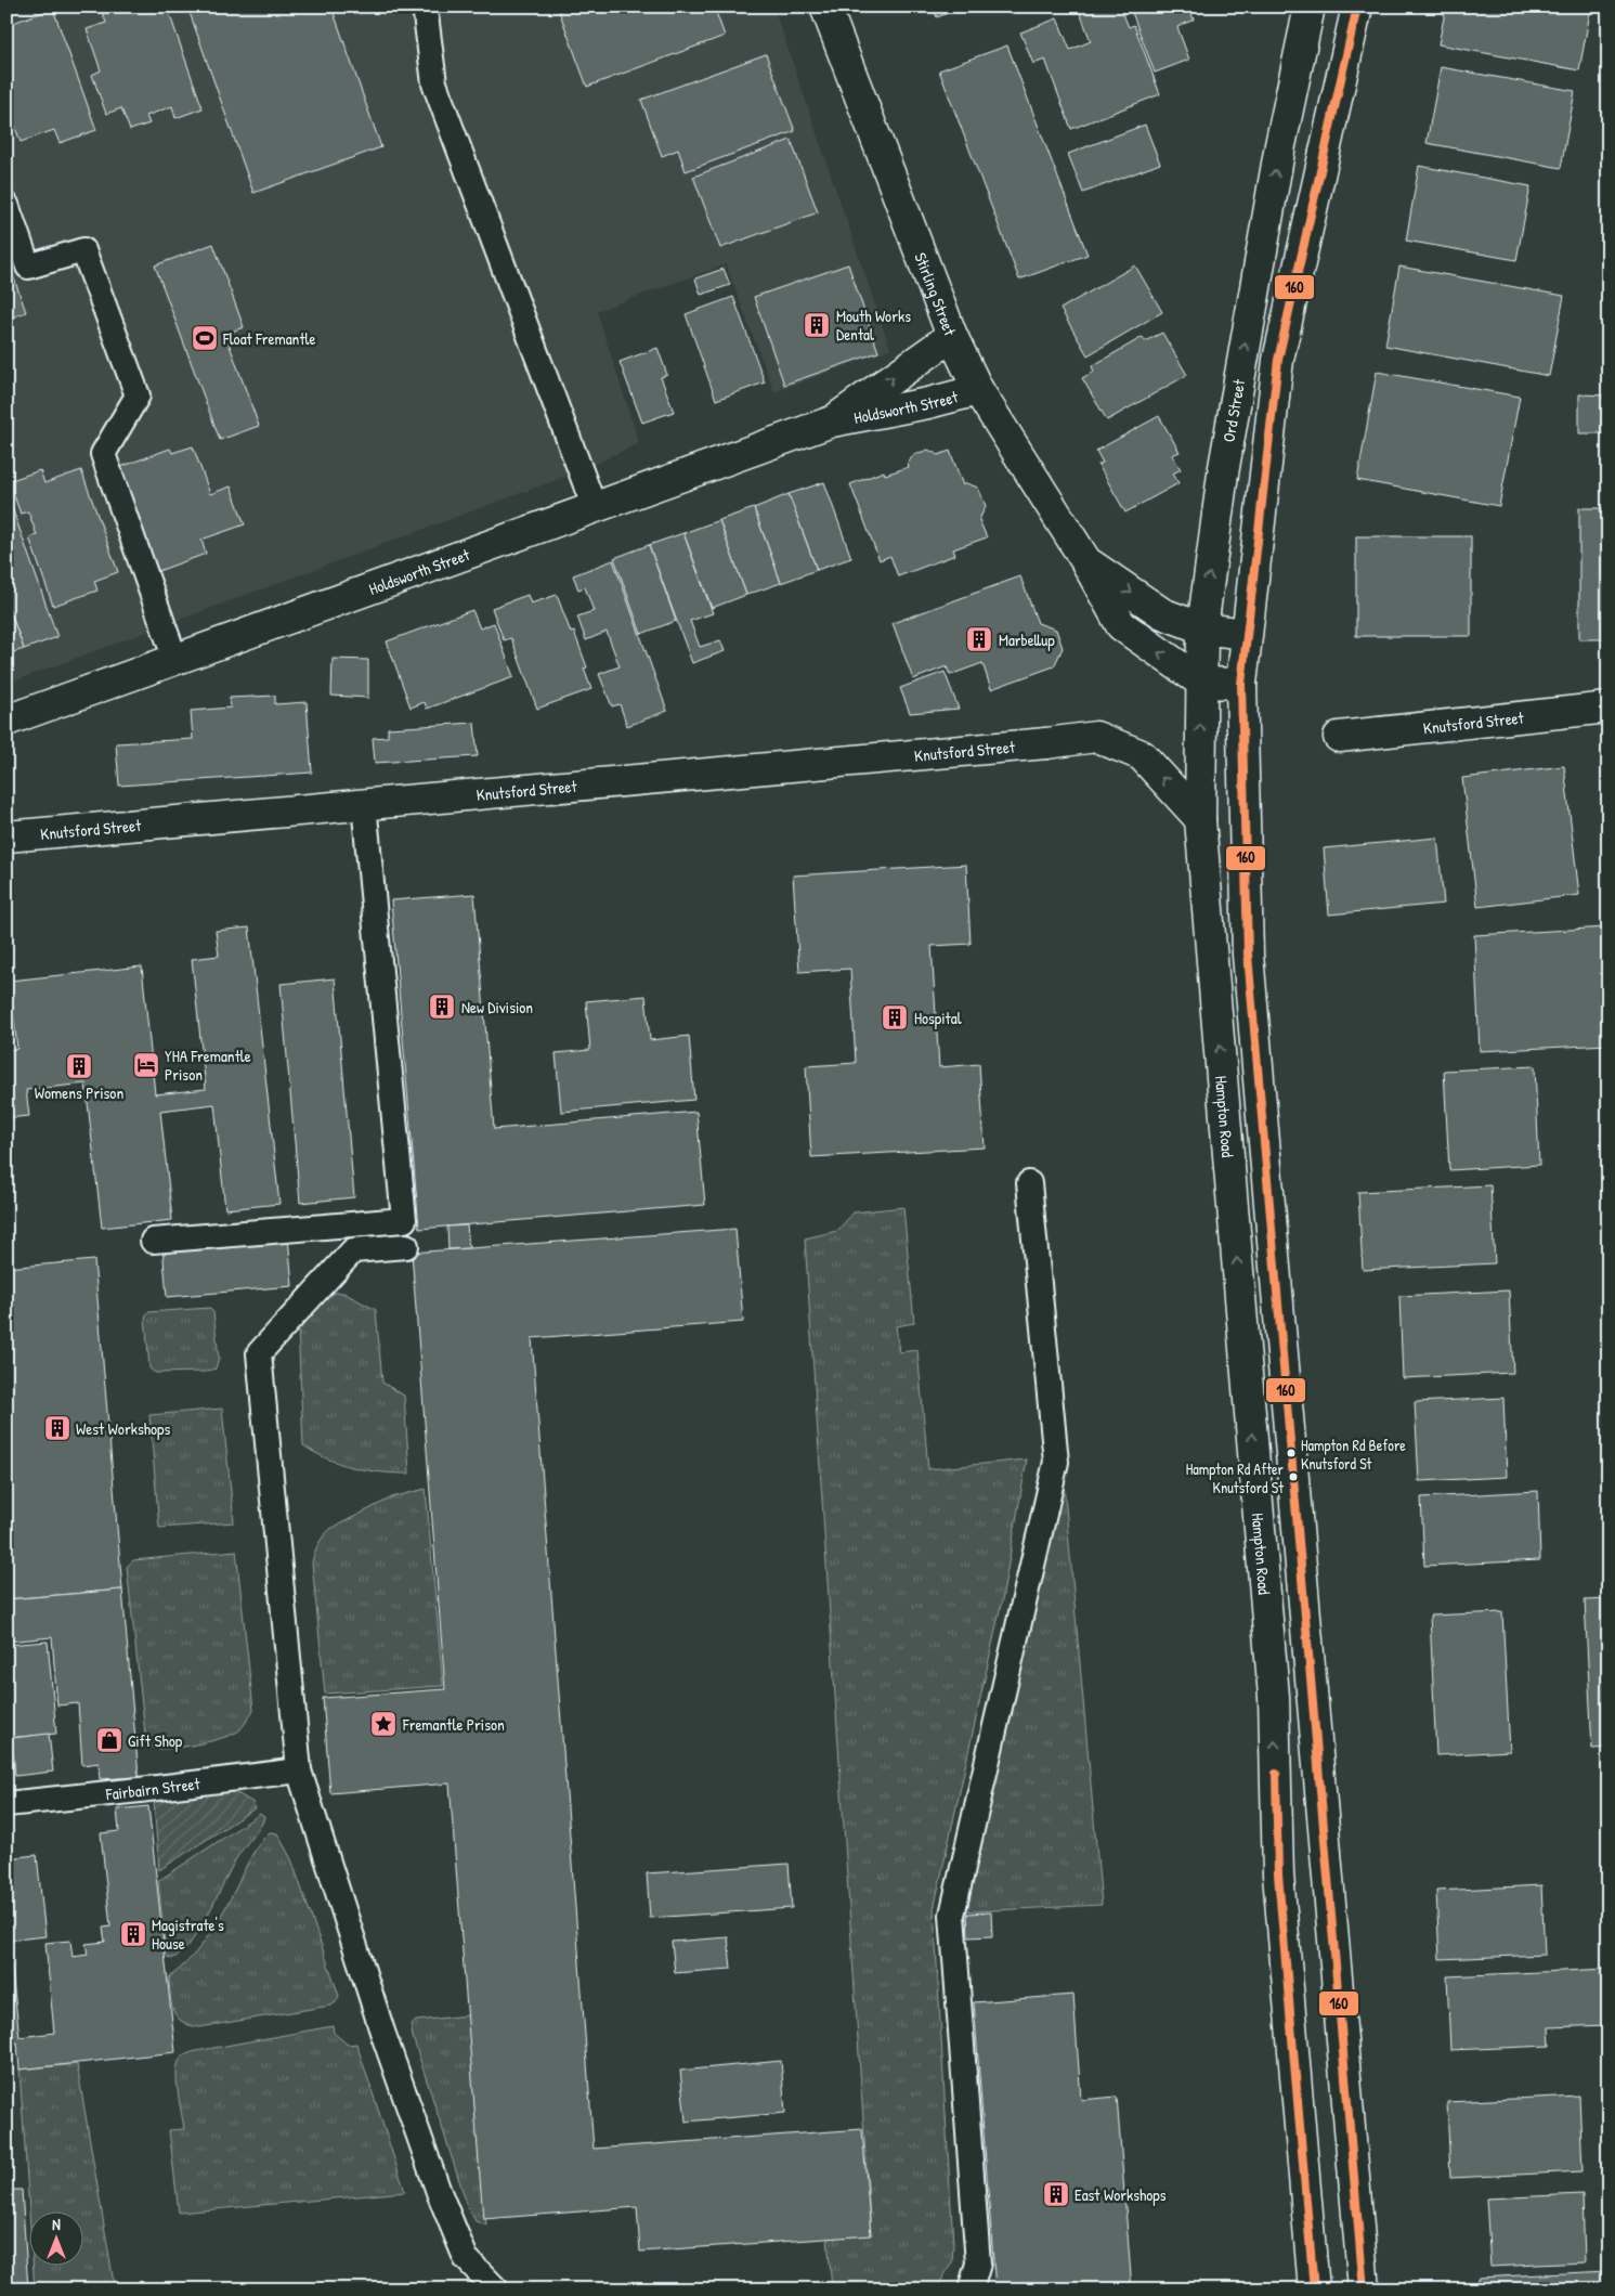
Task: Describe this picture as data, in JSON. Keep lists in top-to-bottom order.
{
  "streets": {
    "main road": [
      "Stirling Street",
      "Holdsworth Street",
      "Ord Street",
      "Knutsford Street",
      "Hampton Road"
    ],
    "lane": ["Fairbairn Street"]
  },
  "crossings": [
    ["Stirling Street", "Holdsworth Street"],
    ["Stirling Street", "Ord Street"],
    ["Ord Street", "Knutsford Street"],
    ["Ord Street", "Hampton Road"],
    ["Knutsford Street", "Hampton Road"]
  ],
  "one_way": ["Knutsford Street"],
  "places": {
    "building": [
      "Mouth Works Dental",
      "Marbellup",
      "New Division",
      "Hospital",
      "Womens Prison",
      "West Workshops",
      "Magistrate's House",
      "East Workshops"
    ],
    "sports": ["Float Fremantle"],
    "hotel": ["YHA Fremantle Prison"],
    "other": ["Hampton Rd Before Knutsford St", "Hampton Rd After Knutsford St"],
    "place": ["Fremantle Prison"],
    "shop": ["Gift Shop"]
  },
  "lines": ["transit line 160"],
  "north": "top"
}
